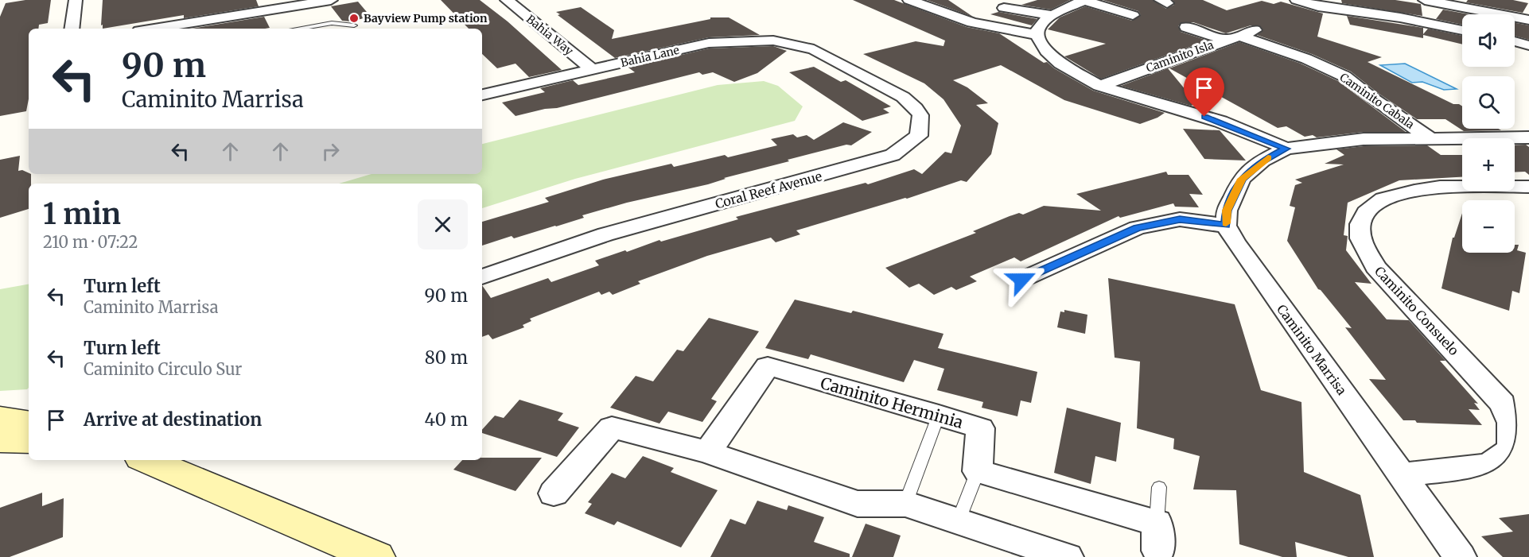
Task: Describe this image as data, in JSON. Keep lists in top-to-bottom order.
{
  "streets": {
    "street": [
      "Bahia Way",
      "Bahia Lane",
      "Caminito Isla",
      "Caminito Cabala",
      "Coral Reef Avenue",
      "Caminito Consuelo",
      "Caminito Marrisa",
      "Caminito Herminia"
    ]
  },
  "crossings": [
    ["Bahia Way", "Bahia Lane"],
    ["Bahia Lane", "Coral Reef Avenue"],
    ["Caminito Isla", "Caminito Cabala"],
    ["Caminito Consuelo", "Caminito Marrisa"]
  ],
  "places": ["Bayview Pump station"],
  "page": {
    "map_buttons": ["+", "−"],
    "turn": ["90 m", "Caminito Marrisa"],
    "heading": ["1 min", "210 m · 07:22"],
    "list": [
      {
        "name": "Turn left",
        "note": "Caminito Marrisa",
        "value": "90 m"
      },
      {
        "name": "Turn left",
        "note": "Caminito Circulo Sur",
        "value": "80 m"
      },
      {
        "name": "Arrive at destination",
        "value": "40 m"
      }
    ]
  }
}
